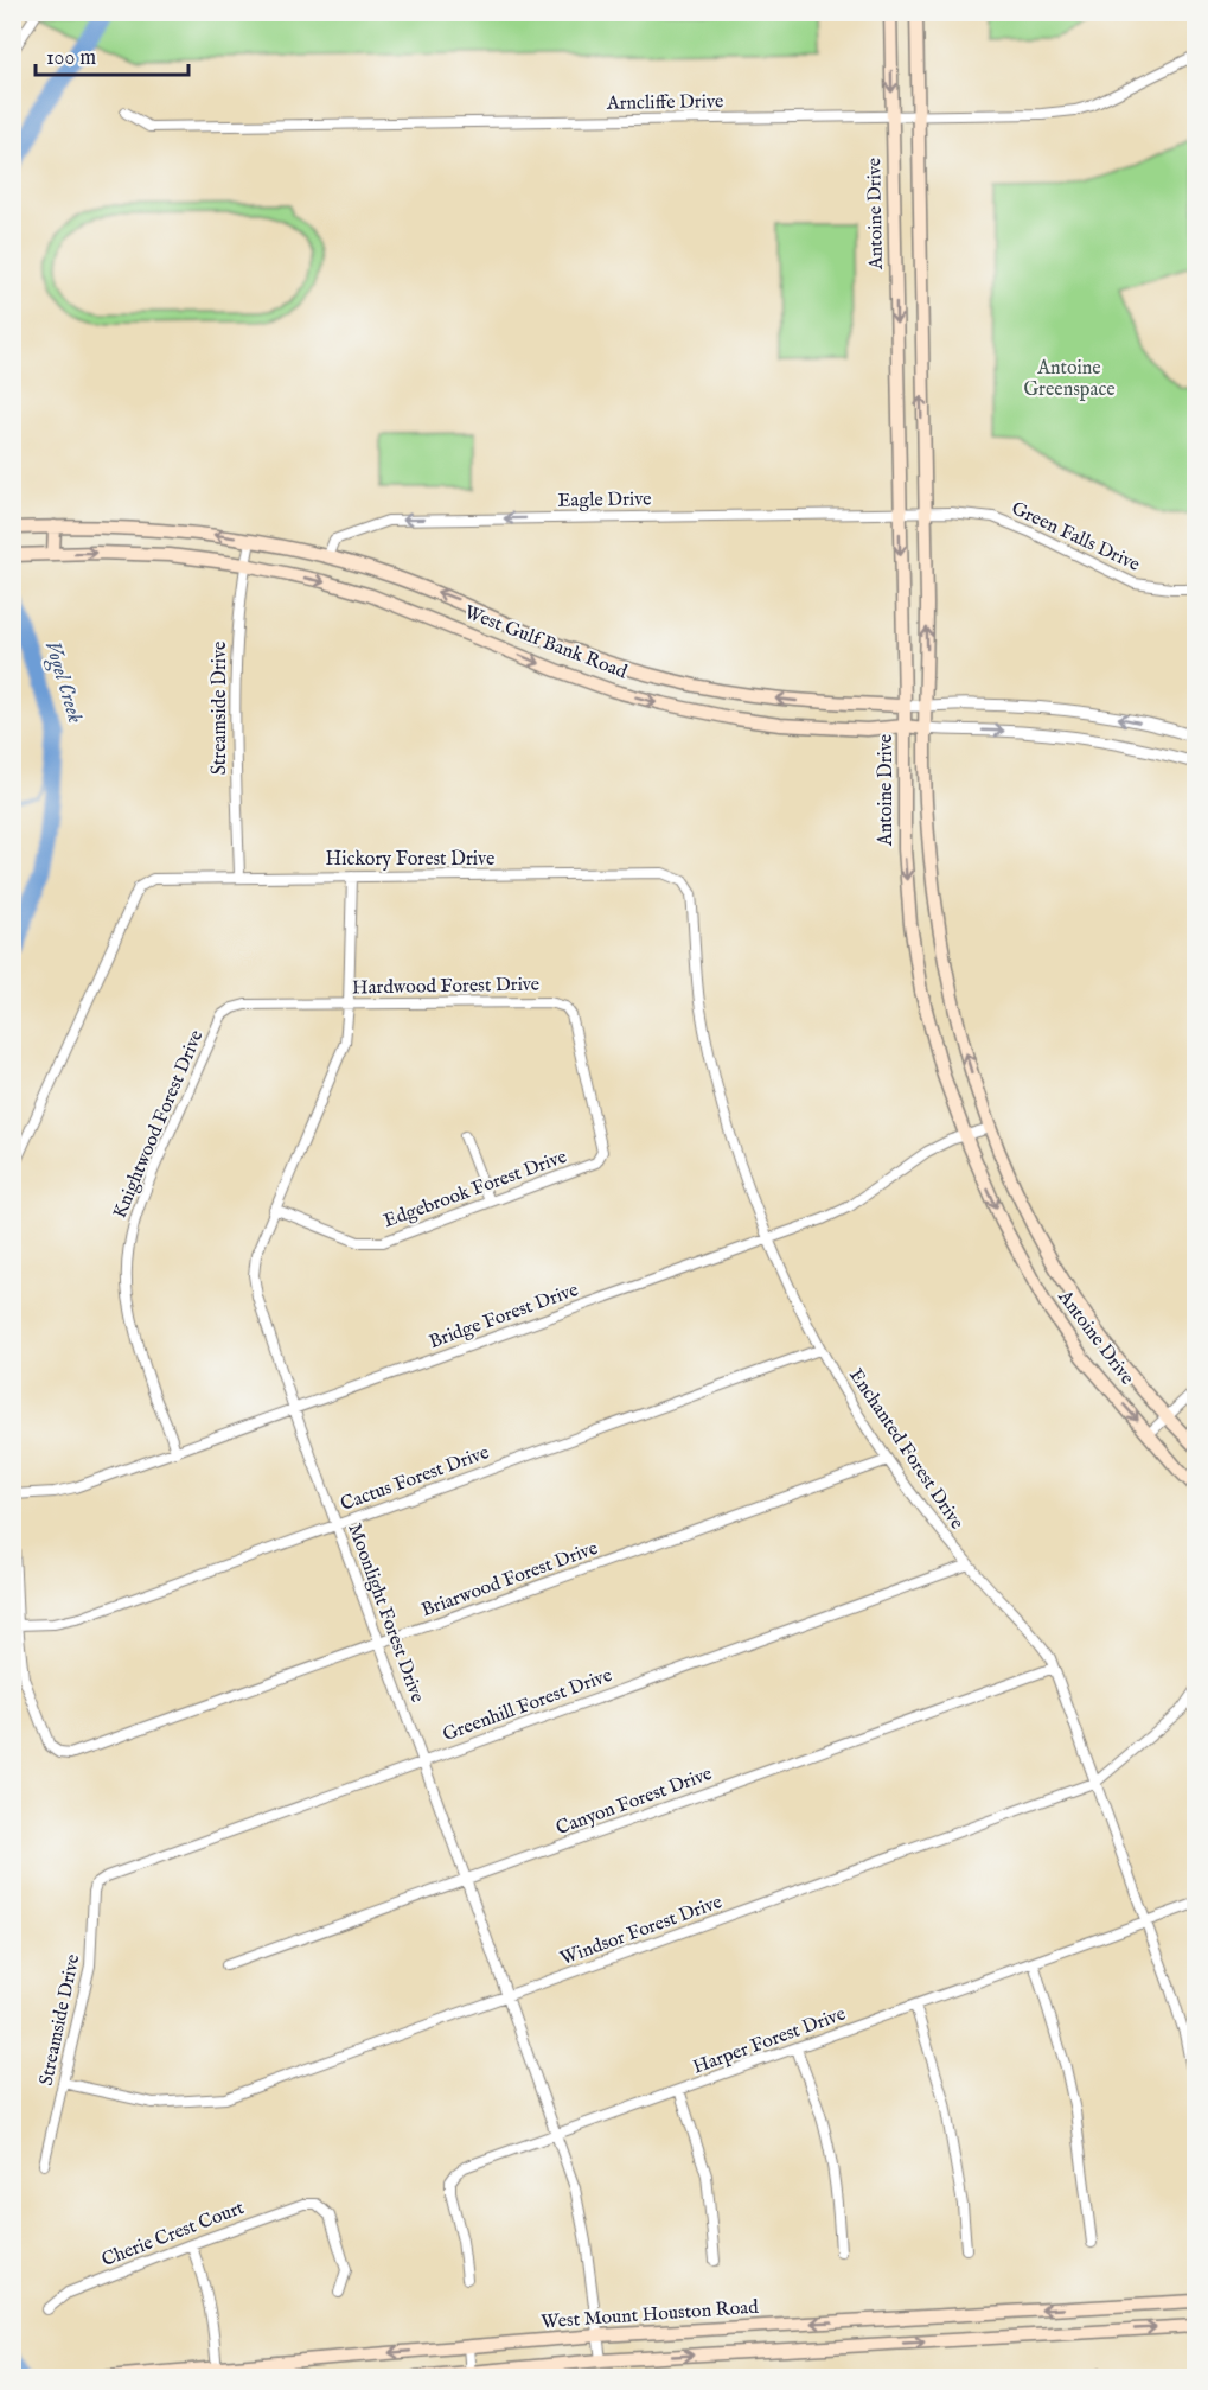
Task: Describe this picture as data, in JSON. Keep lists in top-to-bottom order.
{
  "streets": {
    "main road": ["Antoine Drive", "West Gulf Bank Road", "West Mount Houston Road"],
    "street": [
      "Arncliffe Drive",
      "Eagle Drive",
      "Green Falls Drive",
      "Streamside Drive",
      "Hickory Forest Drive",
      "Hardwood Forest Drive",
      "Knightwood Forest Drive",
      "Edgebrook Forest Drive",
      "Bridge Forest Drive",
      "Enchanted Forest Drive",
      "Cactus Forest Drive",
      "Briarwood Forest Drive",
      "Moonlight Forest Drive",
      "Greenhill Forest Drive",
      "Canyon Forest Drive",
      "Windsor Forest Drive",
      "Harper Forest Drive",
      "Cherie Crest Court"
    ]
  },
  "crossings": [
    ["Arncliffe Drive", "Antoine Drive"],
    ["Antoine Drive", "Eagle Drive"],
    ["Antoine Drive", "Green Falls Drive"],
    ["Antoine Drive", "West Gulf Bank Road"],
    ["Antoine Drive", "Bridge Forest Drive"],
    ["Eagle Drive", "Green Falls Drive"],
    ["Eagle Drive", "West Gulf Bank Road"],
    ["West Gulf Bank Road", "Streamside Drive"],
    ["Streamside Drive", "Hickory Forest Drive"],
    ["Streamside Drive", "Greenhill Forest Drive"],
    ["Streamside Drive", "Windsor Forest Drive"],
    ["Hickory Forest Drive", "Enchanted Forest Drive"],
    ["Hickory Forest Drive", "Moonlight Forest Drive"],
    ["Hardwood Forest Drive", "Knightwood Forest Drive"],
    ["Hardwood Forest Drive", "Edgebrook Forest Drive"],
    ["Hardwood Forest Drive", "Moonlight Forest Drive"],
    ["Knightwood Forest Drive", "Bridge Forest Drive"],
    ["Edgebrook Forest Drive", "Moonlight Forest Drive"],
    ["Bridge Forest Drive", "Enchanted Forest Drive"],
    ["Bridge Forest Drive", "Moonlight Forest Drive"],
    ["Enchanted Forest Drive", "Cactus Forest Drive"],
    ["Enchanted Forest Drive", "Briarwood Forest Drive"],
    ["Enchanted Forest Drive", "Greenhill Forest Drive"],
    ["Enchanted Forest Drive", "Canyon Forest Drive"],
    ["Enchanted Forest Drive", "Windsor Forest Drive"],
    ["Enchanted Forest Drive", "Harper Forest Drive"],
    ["Cactus Forest Drive", "Briarwood Forest Drive"],
    ["Cactus Forest Drive", "Moonlight Forest Drive"],
    ["Briarwood Forest Drive", "Moonlight Forest Drive"],
    ["Moonlight Forest Drive", "Greenhill Forest Drive"],
    ["Moonlight Forest Drive", "Canyon Forest Drive"],
    ["Moonlight Forest Drive", "Windsor Forest Drive"],
    ["Moonlight Forest Drive", "Harper Forest Drive"],
    ["Moonlight Forest Drive", "West Mount Houston Road"]
  ],
  "one_way": ["Eagle Drive"],
  "water": ["Vogel Creek"],
  "parks": ["Antoine Greenspace"],
  "scale_bar": "100 m"
}
